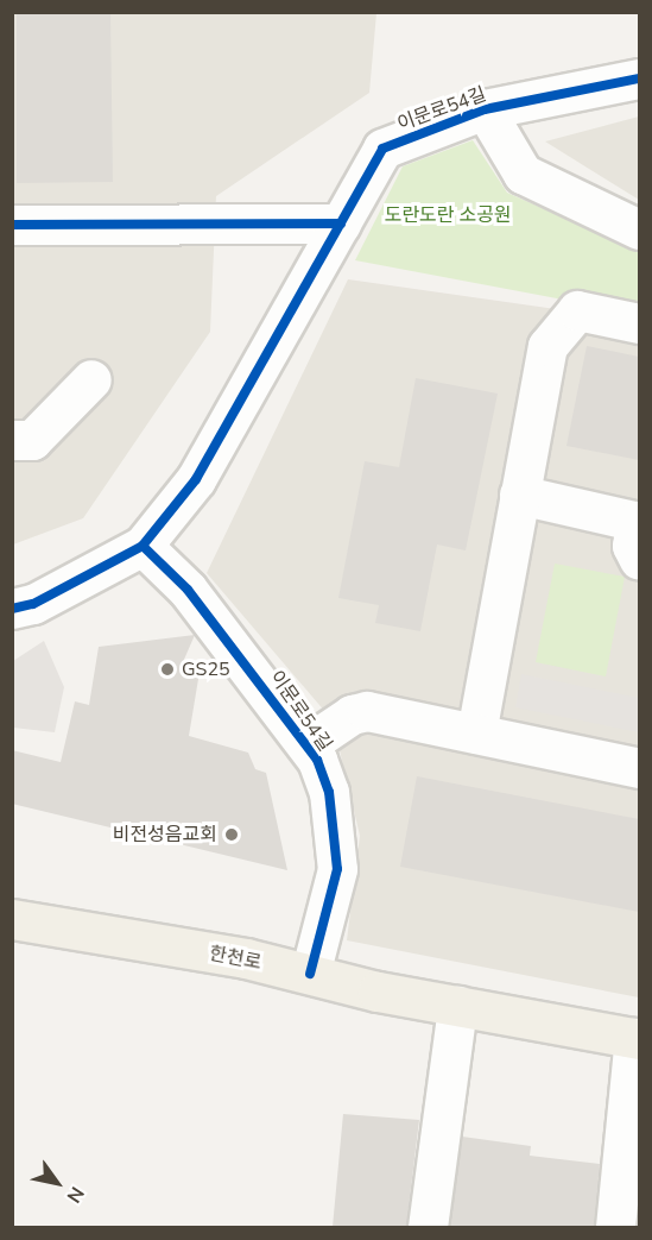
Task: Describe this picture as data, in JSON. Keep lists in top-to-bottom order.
{
  "streets": {
    "main road": ["한천로"],
    "street": ["이문로54길"]
  },
  "crossings": [
    ["이문로54길", "한천로"]
  ],
  "parks": ["도란도란 소공원"],
  "places": ["GS25", "비전성음교회"],
  "north": "bottom right"
}
